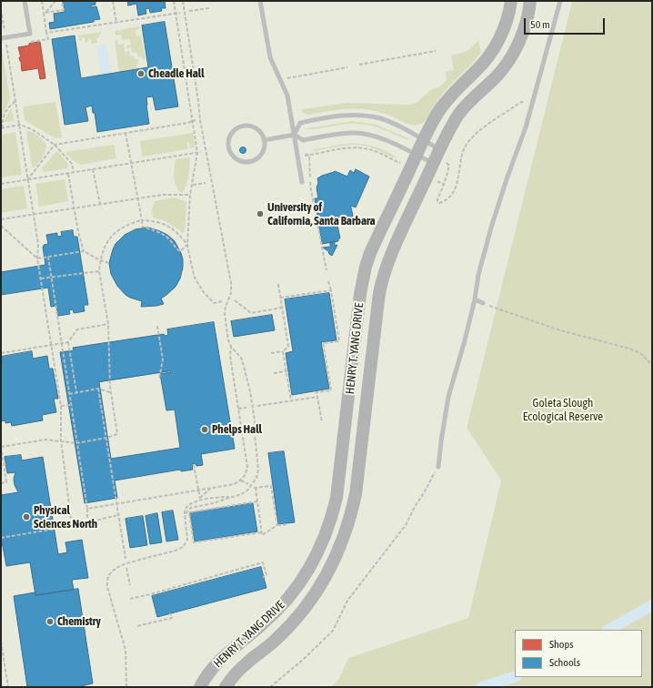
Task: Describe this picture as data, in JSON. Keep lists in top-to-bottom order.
{
  "streets": {
    "main road": ["HENRY T. YANG DRIVE"]
  },
  "parks": ["Goleta Slough Ecological Reserve"],
  "places": [
    "Cheadle Hall",
    "University of California, Santa Barbara",
    "Phelps Hall",
    "Physical Sciences North",
    "Chemistry"
  ],
  "legend": ["Shops", "Schools"],
  "scale_bar": "50 m"
}
